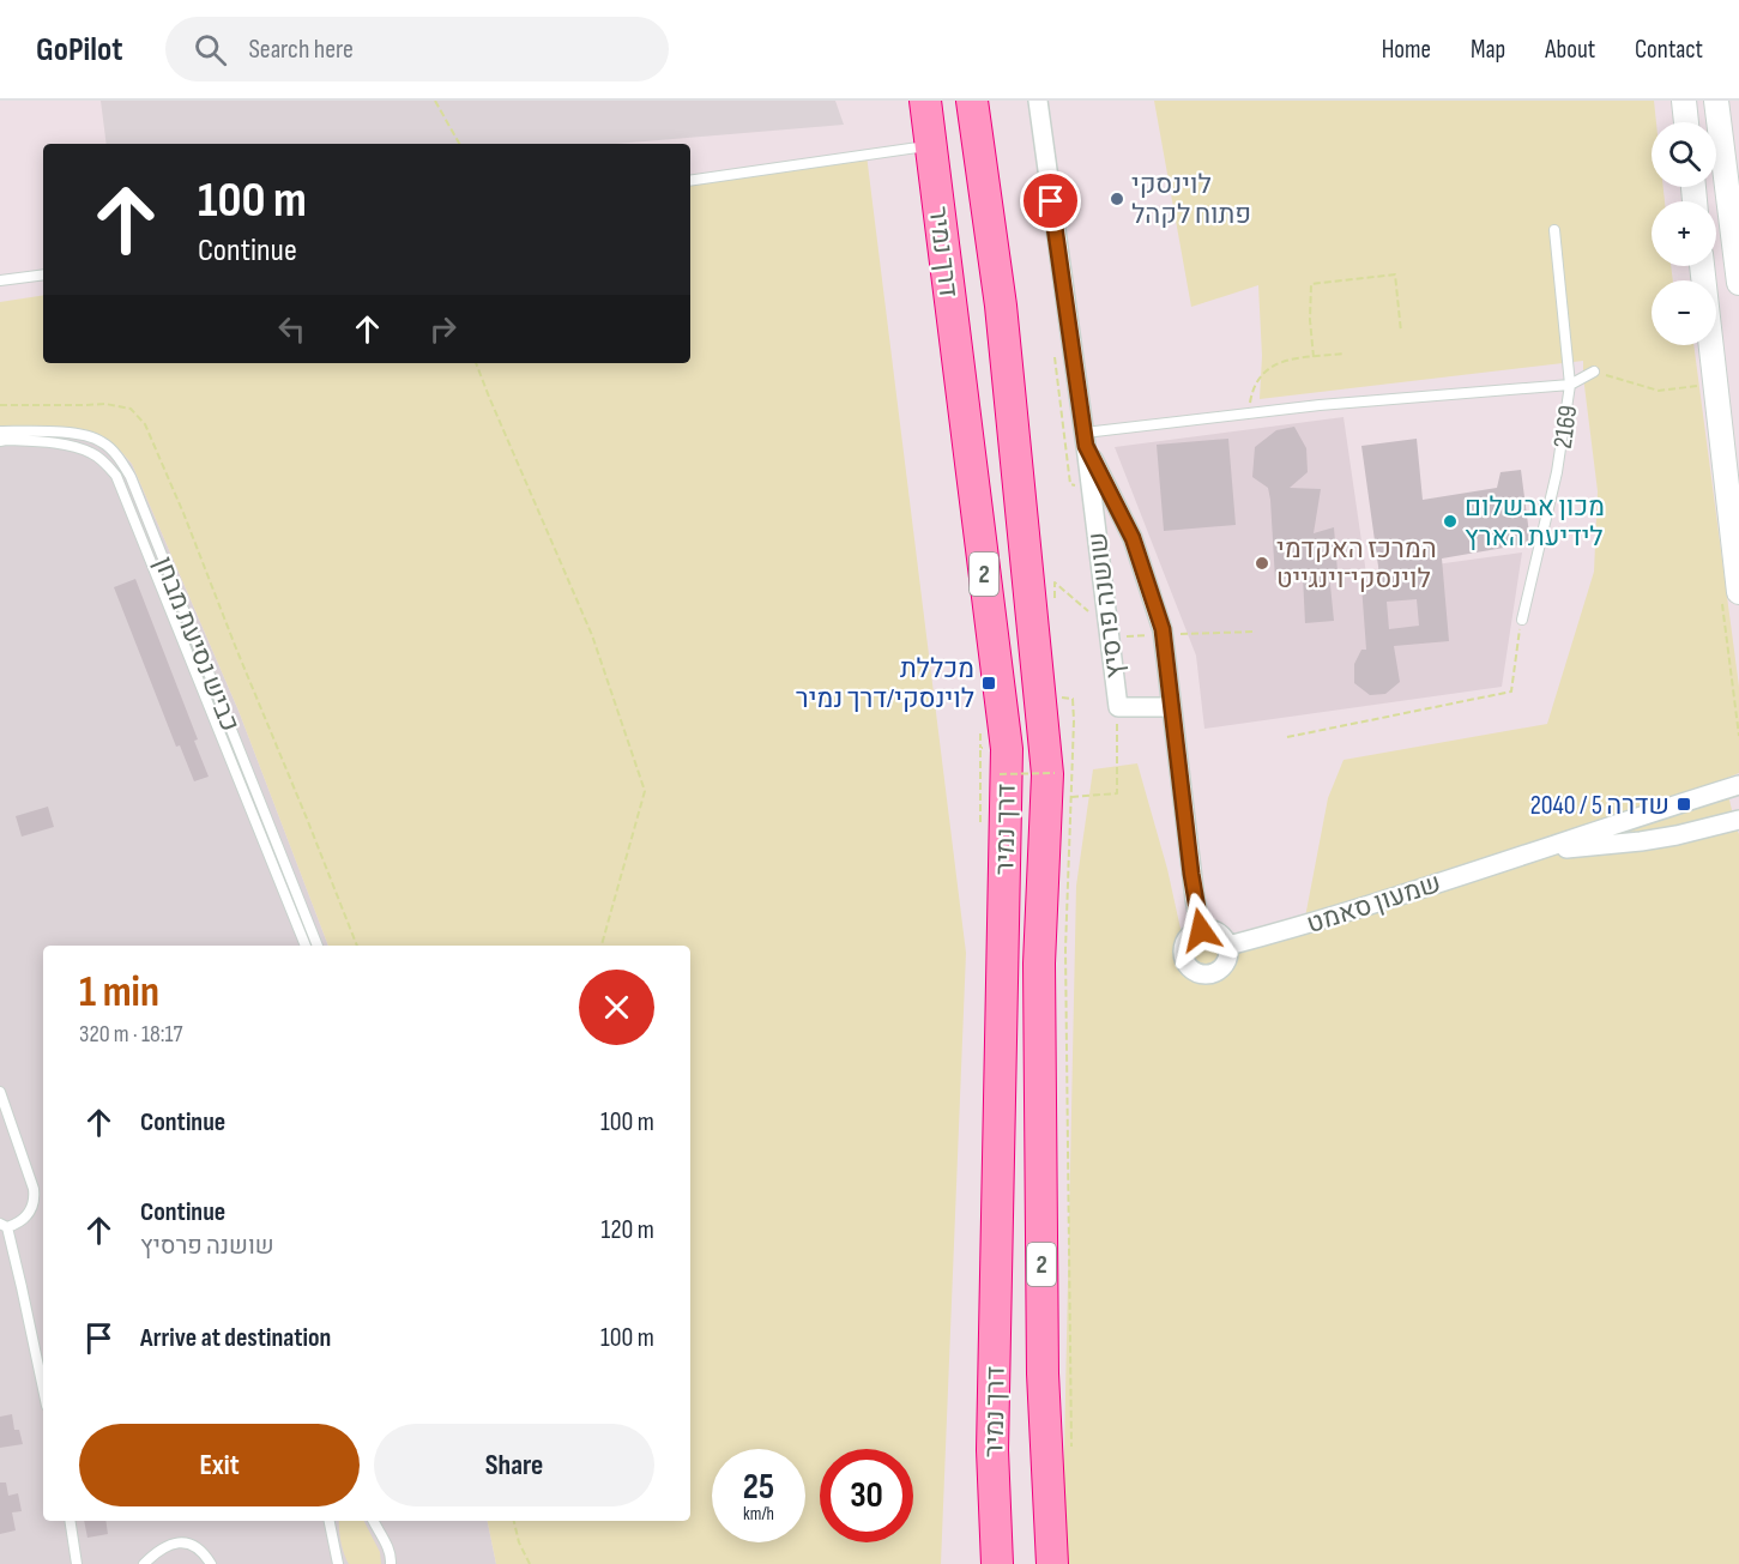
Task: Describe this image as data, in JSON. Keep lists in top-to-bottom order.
{
  "streets": {
    "highway": ["דרך נמיר", "2"],
    "street": ["שושנה פרסיץ", "שמעון סאמט"],
    "lane": ["2169", "כביש נסיעת מבחן"]
  },
  "places": {
    "other": ["לוינסקי פתוח לקהל", "מכון אבשלום לידיעת הארץ", "המרכז האקדמי לוינסקי־וינגייט"],
    "transit": ["מכללת לוינסקי/דרך נמיר", "שדרה 5 / 2040"]
  },
  "page": {
    "header": "GoPilot",
    "search": "Search here",
    "nav": [
      "Home",
      "Map",
      "About",
      "Contact"
    ],
    "map_buttons": ["+", "−"],
    "turn": ["100 m", "Continue"],
    "heading": ["1 min", "320 m · 18:17"],
    "list": [
      {
        "name": "Continue",
        "value": "100 m"
      },
      {
        "name": "Continue",
        "note": "שושנה פרסיץ",
        "value": "120 m"
      },
      {
        "name": "Arrive at destination",
        "value": "100 m"
      }
    ],
    "buttons": ["Exit", "Share"],
    "speed": "25 km/h",
    "limit": "30"
  }
}
